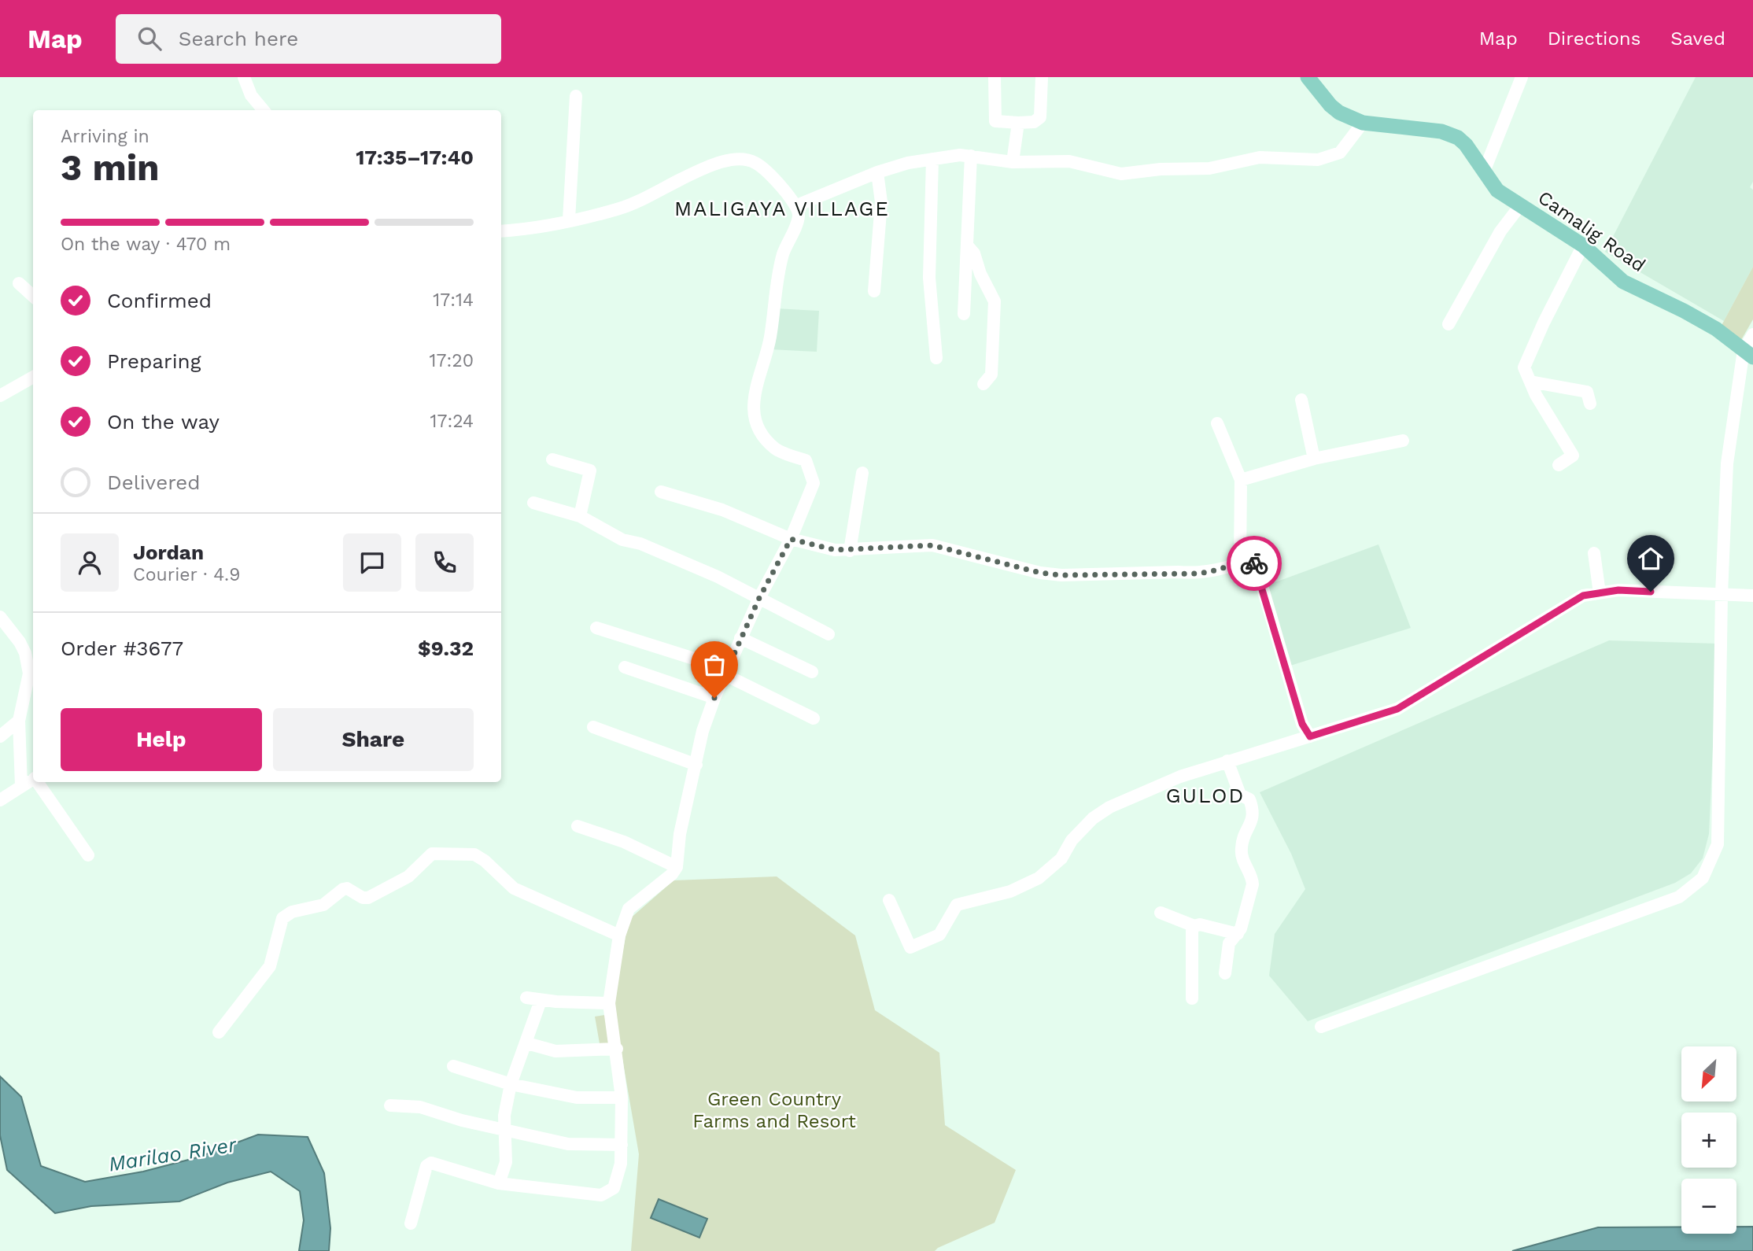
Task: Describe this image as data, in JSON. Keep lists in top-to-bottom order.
{
  "streets": {
    "main road": ["Camalig Road"]
  },
  "districts": ["MALIGAYA VILLAGE", "GULOD"],
  "water": ["Marilao River"],
  "parks": ["Green Country Farms and Resort"],
  "north": "bottom left",
  "page": {
    "header": "Map",
    "search": "Search here",
    "nav": ["Map", "Directions", "Saved"],
    "heading": ["3 min", "Arriving in", "17:35–17:40"],
    "panel": [
      "Jordan",
      "Courier · 4.9",
      "Order #3677",
      "$9.32"
    ],
    "bar": "On the way · 470 m",
    "list": [
      ["Confirmed", "17:14"],
      ["Preparing", "17:20"],
      ["On the way", "17:24"],
      "Delivered"
    ],
    "buttons": ["Help", "Share"],
    "map_buttons": ["+", "−"]
  }
}
